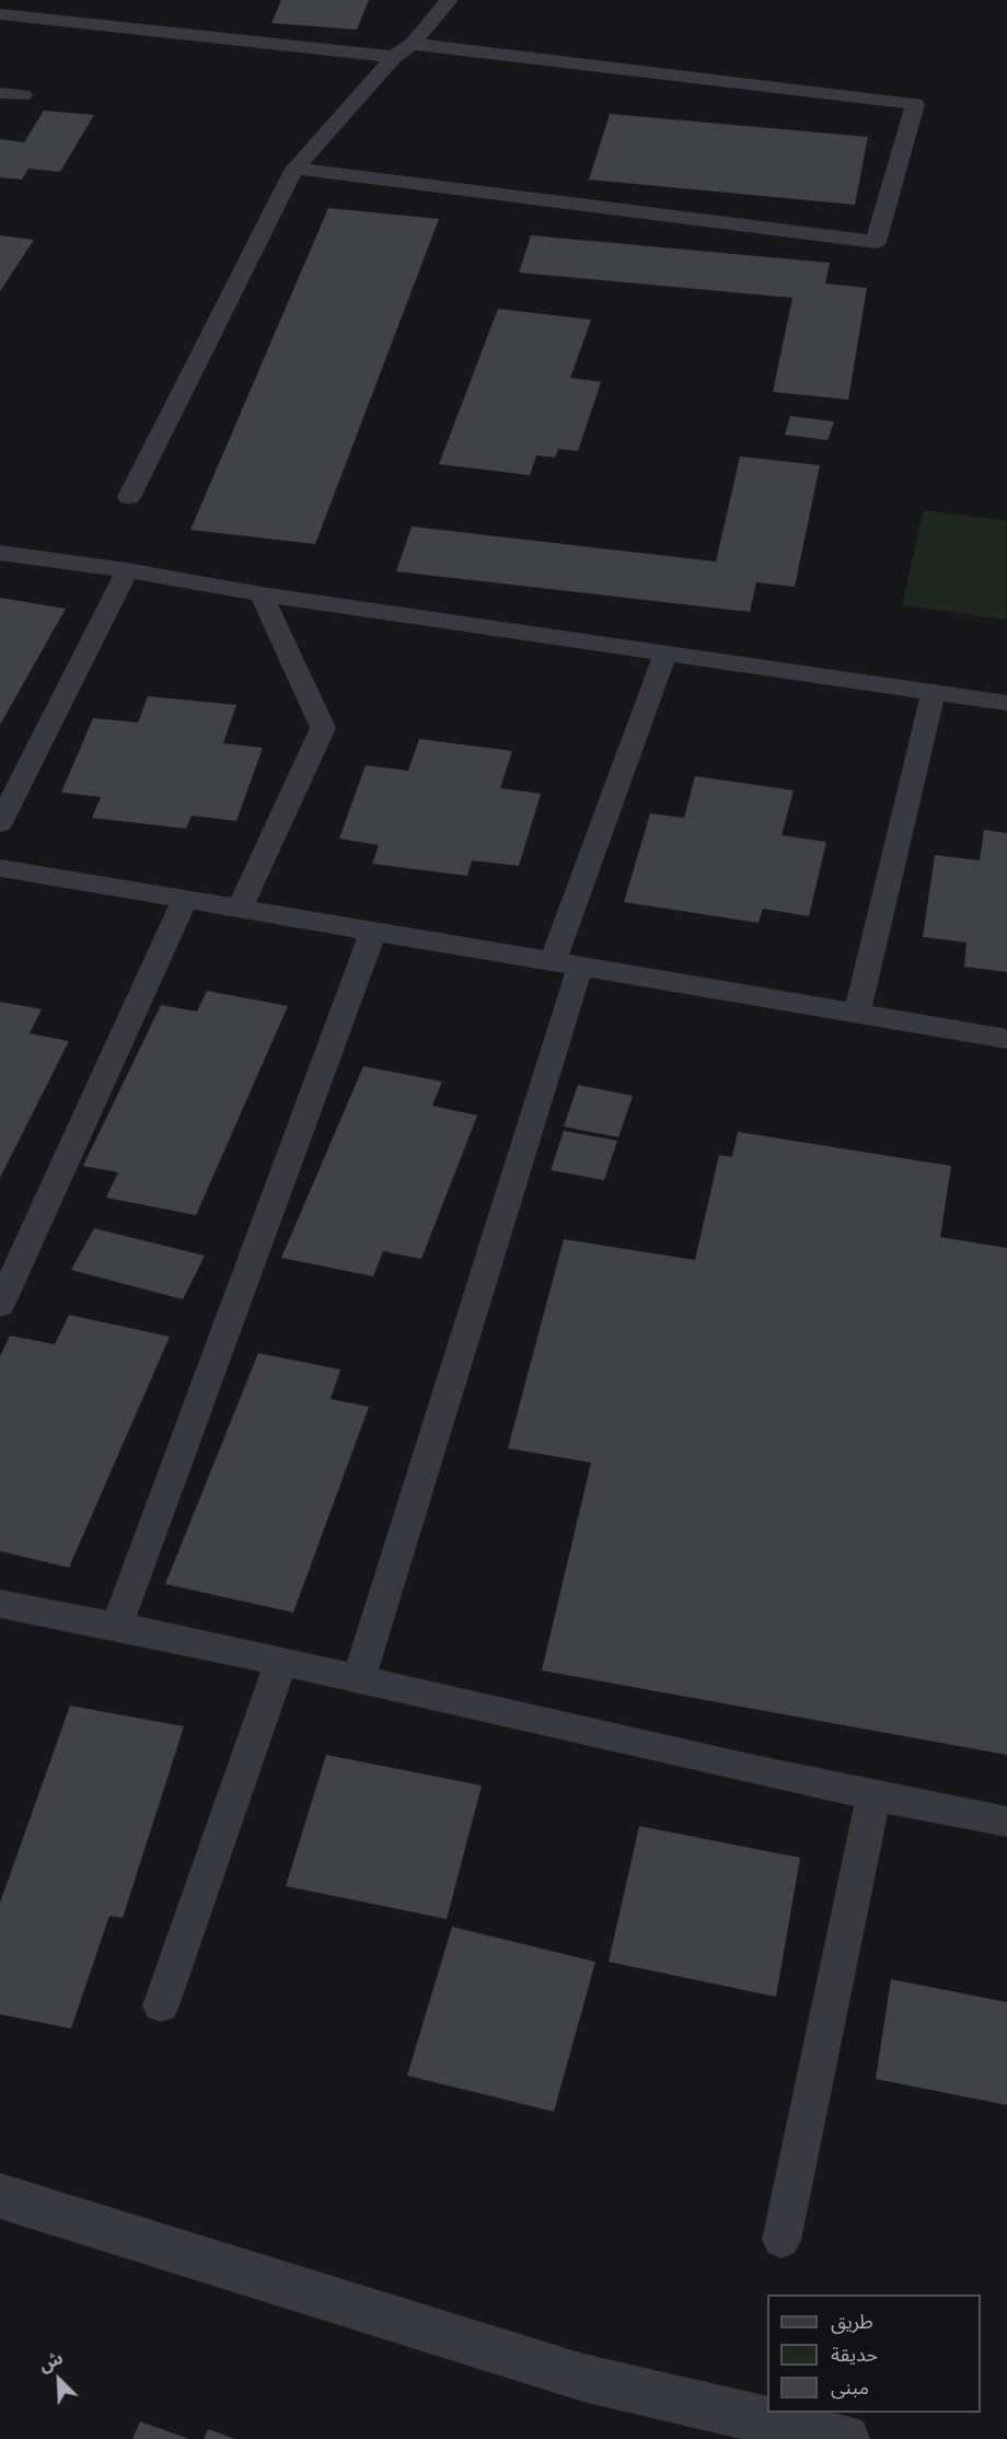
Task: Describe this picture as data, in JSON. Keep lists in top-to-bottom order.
{
  "legend": ["طريق", "حديقة", "مبنى"],
  "north": "top left"
}
